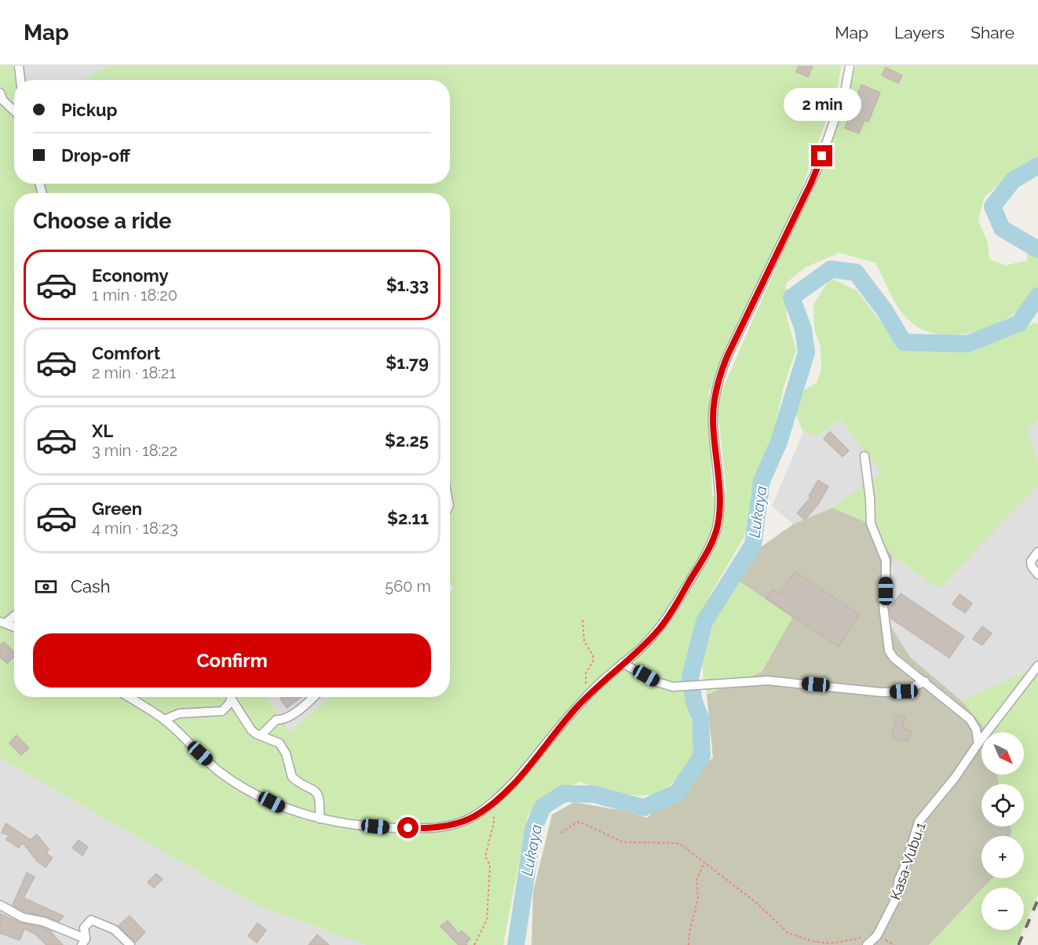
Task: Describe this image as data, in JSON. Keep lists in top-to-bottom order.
{
  "streets": {
    "street": ["Kasa-Vubu 1"]
  },
  "water": ["Lukaya"],
  "north": "bottom right",
  "page": {
    "header": "Map",
    "nav": ["Map", "Layers", "Share"],
    "banner": ["Pickup", "Drop-off"],
    "bubble": "2 min",
    "heading": "Choose a ride",
    "list": [
      {
        "name": "Economy",
        "note": "1 min · 18:20",
        "value": "$1.33"
      },
      {
        "name": "Comfort",
        "note": "2 min · 18:21",
        "value": "$1.79"
      },
      {
        "name": "XL",
        "note": "3 min · 18:22",
        "value": "$2.25"
      },
      {
        "name": "Green",
        "note": "4 min · 18:23",
        "value": "$2.11"
      }
    ],
    "pay": ["Cash", "560 m"],
    "buttons": "Confirm",
    "map_buttons": ["+", "−"]
  }
}
